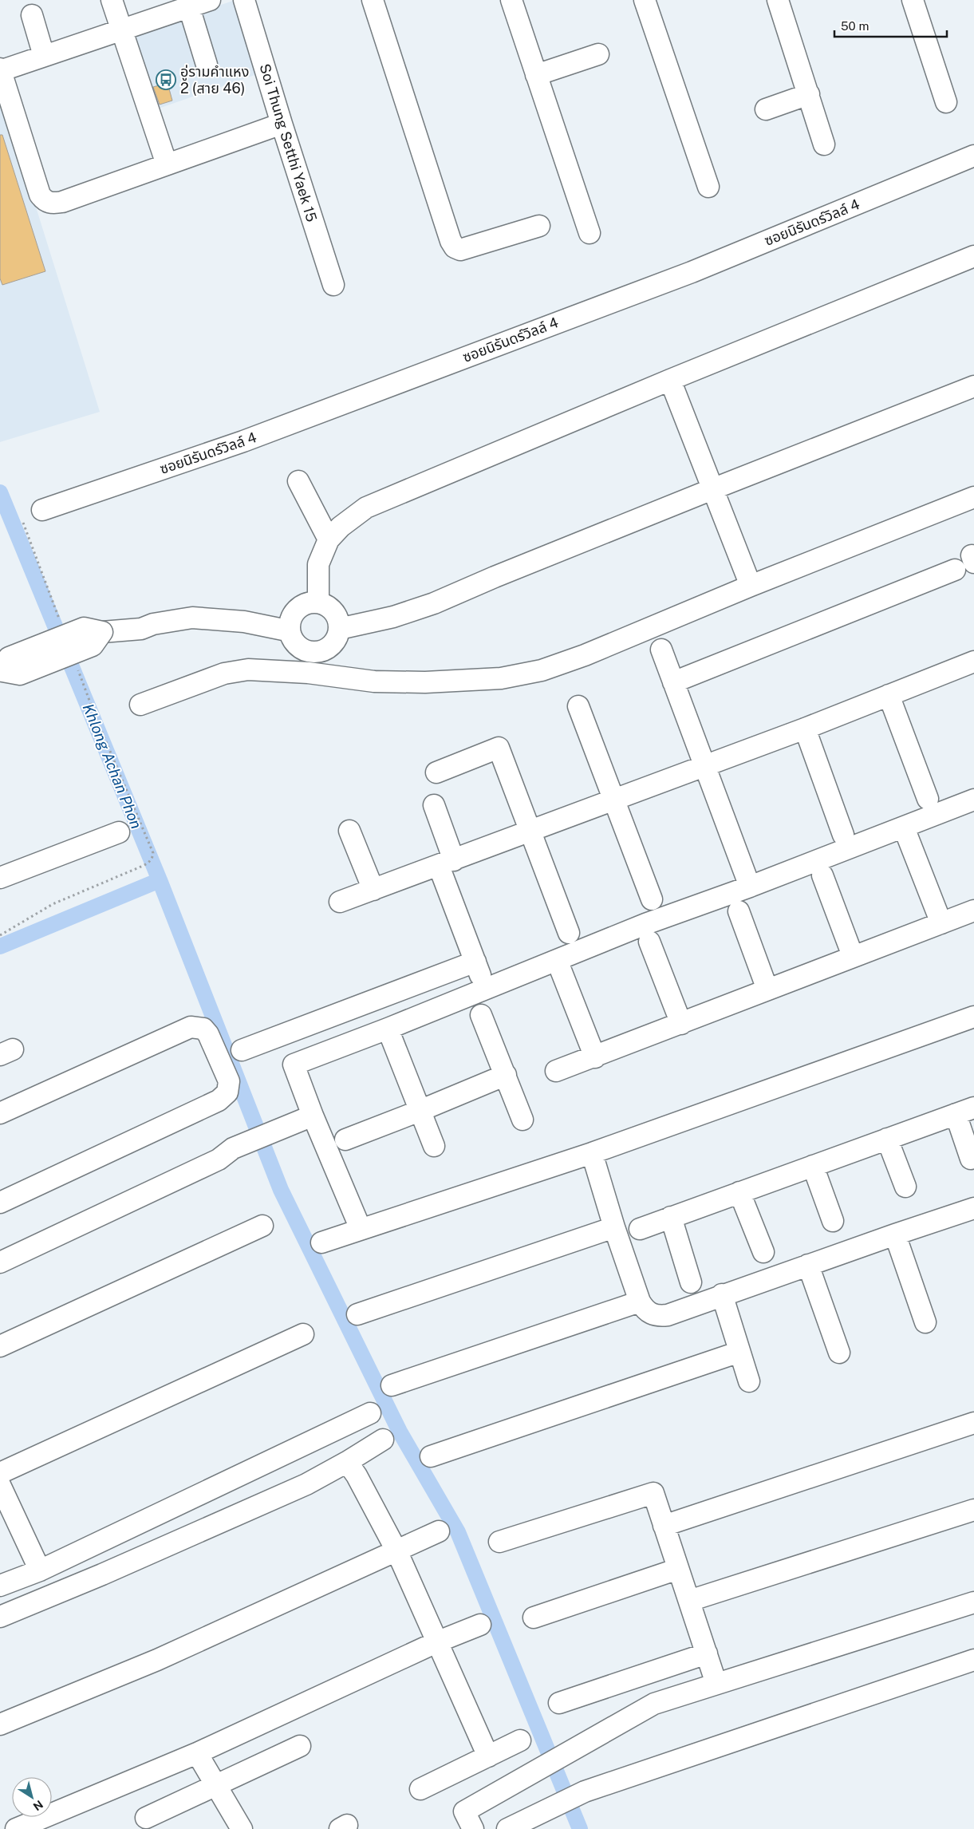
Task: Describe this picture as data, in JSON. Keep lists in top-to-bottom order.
{
  "streets": {
    "street": ["Soi Thung Setthi Yaek 15", "ซอยนิรันดร์วิลล์ 4"]
  },
  "water": ["Khlong Achan Phon"],
  "places": {
    "bus stop": ["อู่รามคำแหง 2 (สาย 46)"]
  },
  "scale_bar": "50 m",
  "north": "bottom right"
}
